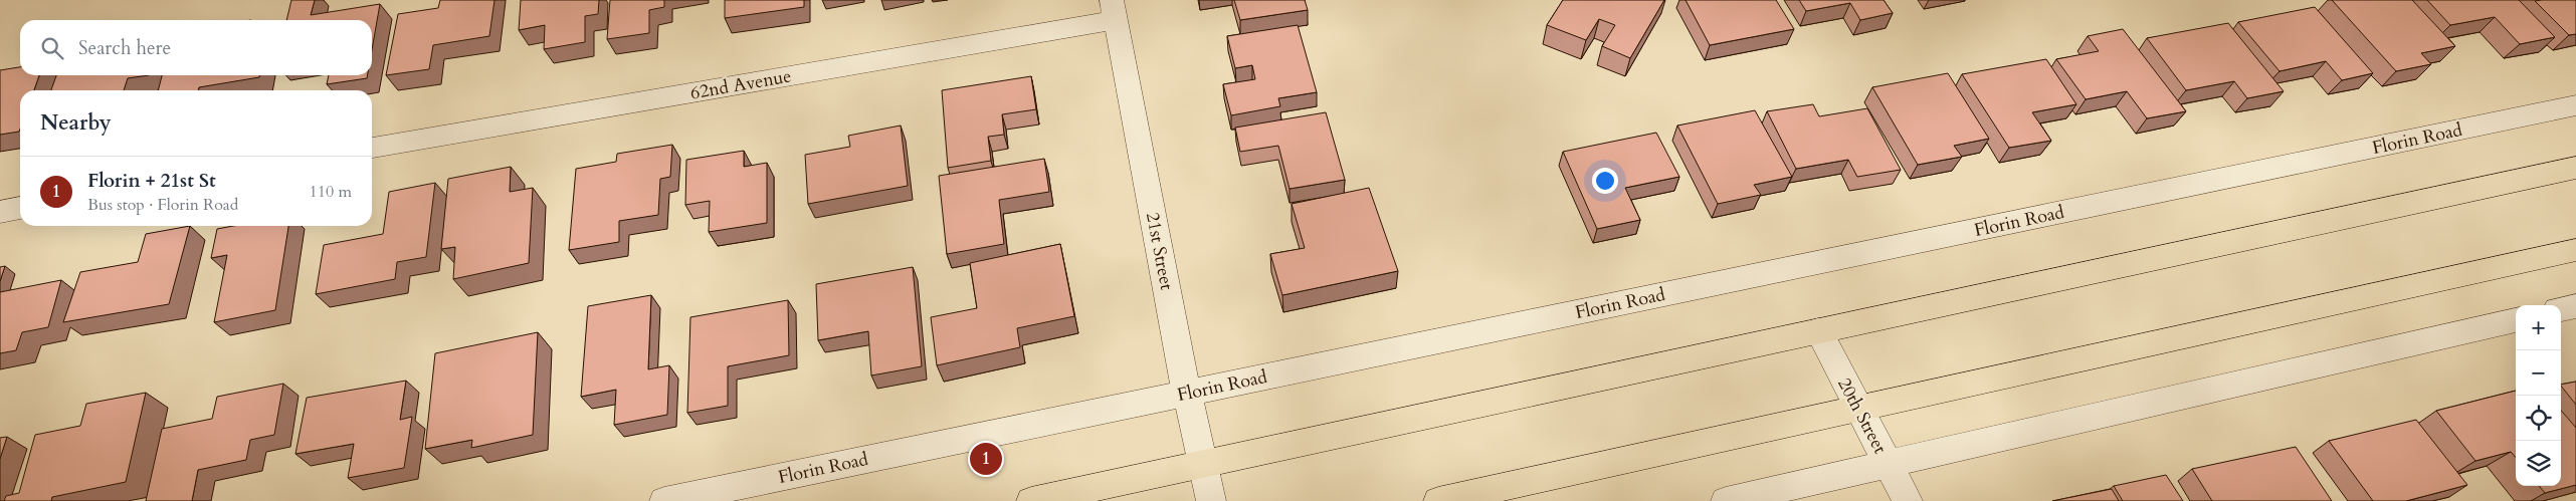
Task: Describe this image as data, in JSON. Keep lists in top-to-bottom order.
{
  "streets": {
    "street": [
      "62nd Avenue",
      "Florin Road",
      "21st Street",
      "20th Street"
    ]
  },
  "crossings": [
    ["62nd Avenue", "21st Street"],
    ["Florin Road", "21st Street"]
  ],
  "page": {
    "search": "Search here",
    "heading": "Nearby",
    "list": [
      {
        "mark": "1",
        "name": "Florin + 21st St",
        "note": "Bus stop · Florin Road",
        "value": "110 m"
      }
    ],
    "map_buttons": ["+", "−"],
    "pins": "1"
  }
}
